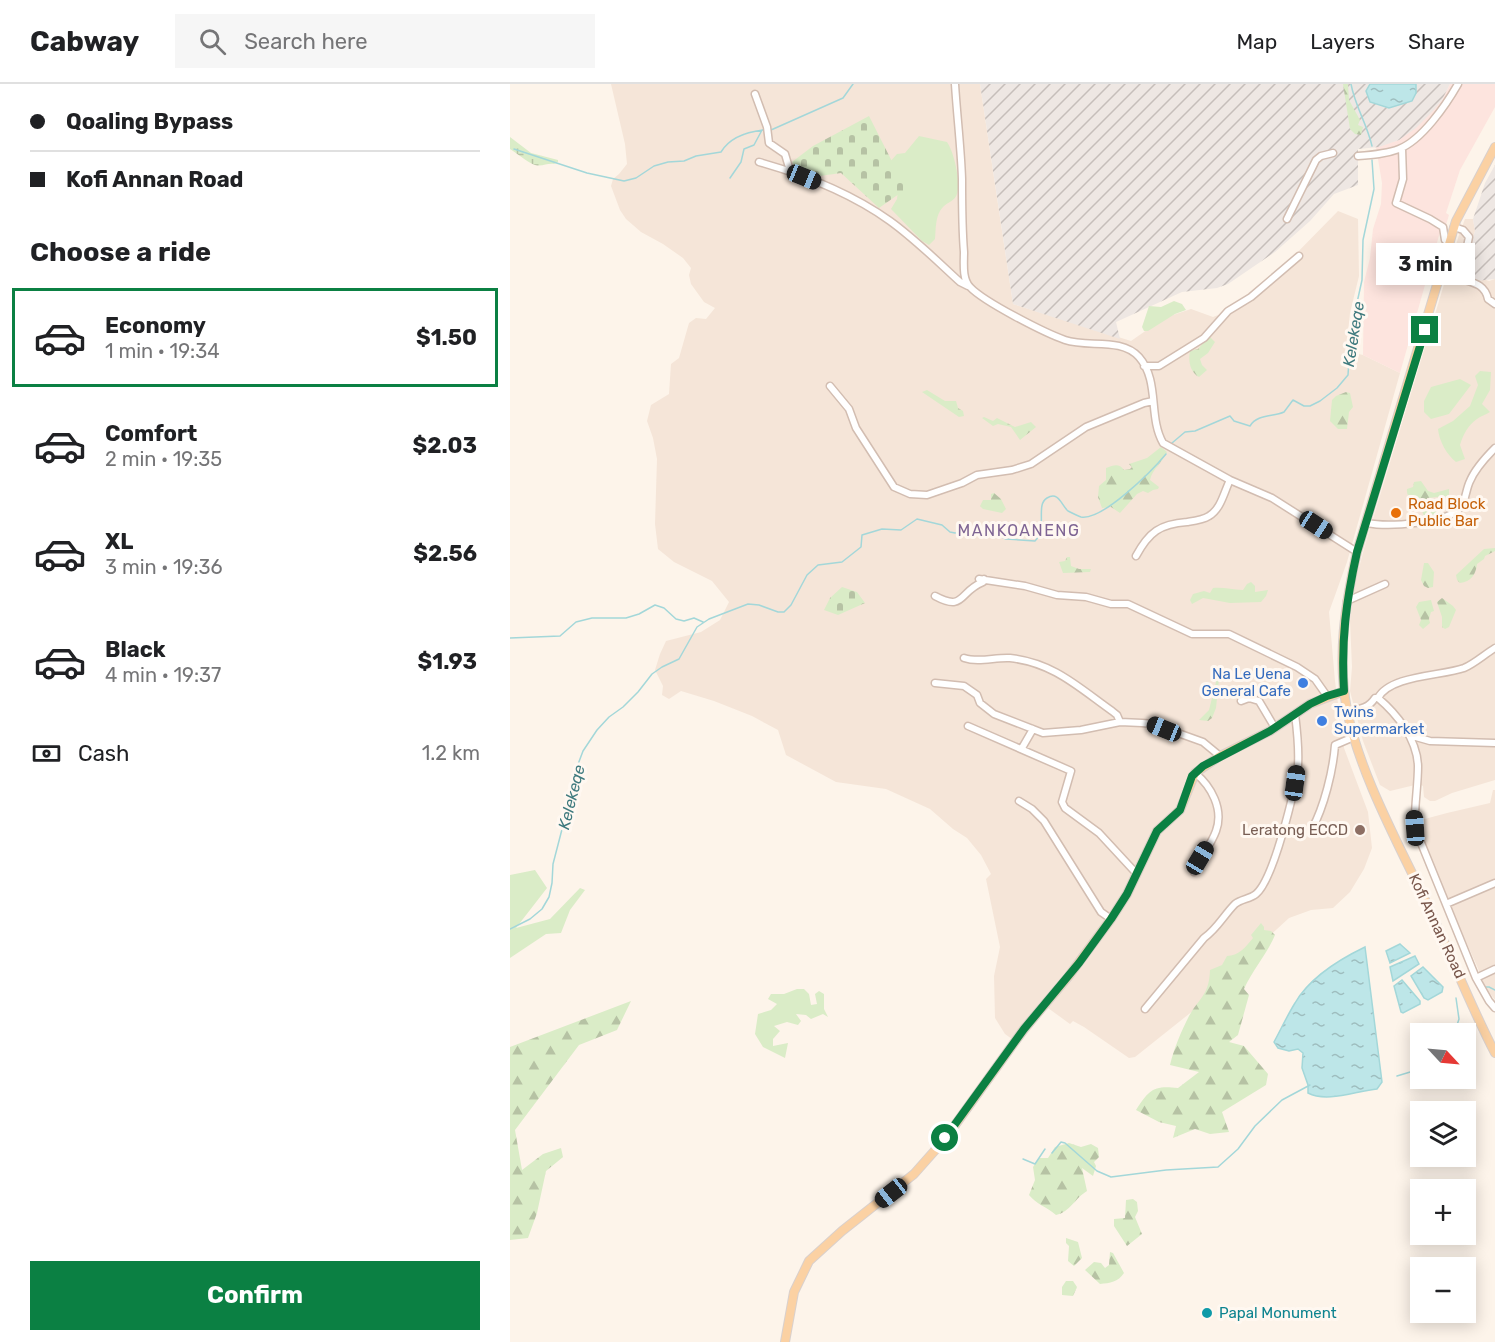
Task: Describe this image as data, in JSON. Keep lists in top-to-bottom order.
{
  "streets": {
    "main road": ["Kofi Annan Road"]
  },
  "districts": ["MANKOANENG"],
  "water": ["Kelekeqe"],
  "places": [
    "Road Block Public Bar",
    "Na Le Uena General Cafe",
    "Twins Supermarket",
    "Leratong ECCD",
    "Papal Monument"
  ],
  "north": "bottom right",
  "page": {
    "header": "Cabway",
    "search": "Search here",
    "nav": ["Map", "Layers", "Share"],
    "banner": ["Qoaling Bypass", "Kofi Annan Road"],
    "heading": "Choose a ride",
    "bubble": "3 min",
    "list": [
      {
        "name": "Economy",
        "note": "1 min · 19:34",
        "value": "$1.50"
      },
      {
        "name": "Comfort",
        "note": "2 min · 19:35",
        "value": "$2.03"
      },
      {
        "name": "XL",
        "note": "3 min · 19:36",
        "value": "$2.56"
      },
      {
        "name": "Black",
        "note": "4 min · 19:37",
        "value": "$1.93"
      }
    ],
    "pay": ["Cash", "1.2 km"],
    "map_buttons": ["+", "−"],
    "buttons": "Confirm"
  }
}
